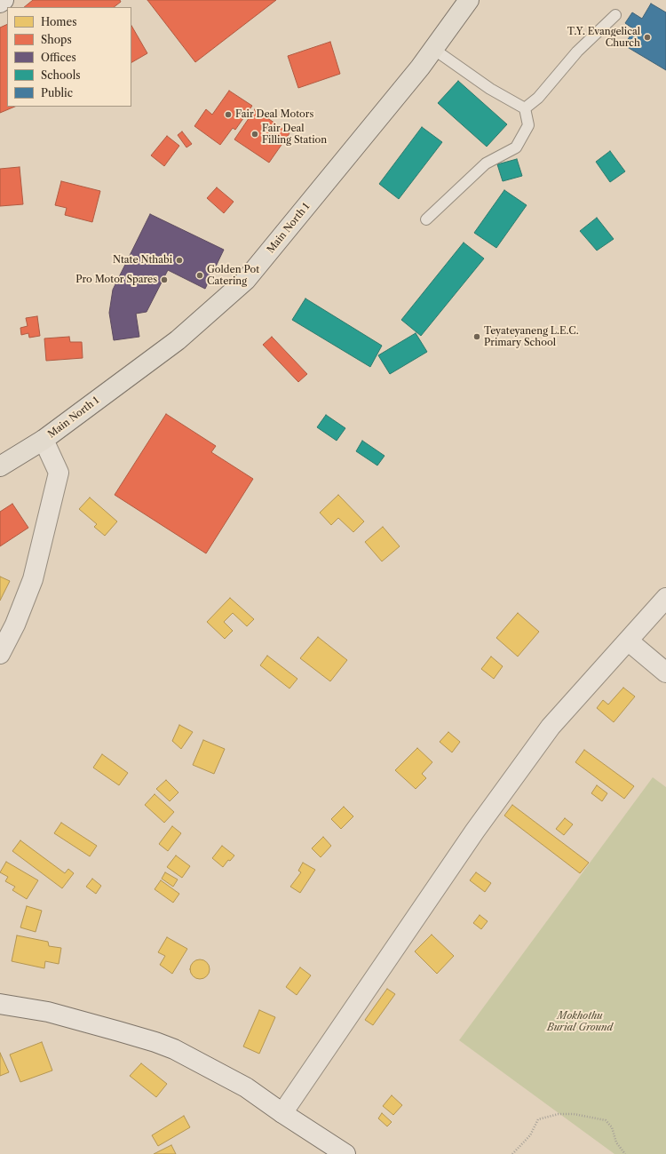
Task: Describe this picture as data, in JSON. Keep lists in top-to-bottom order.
{
  "streets": {
    "main road": ["Main North 1"]
  },
  "parks": ["Mokhothu Burial Ground"],
  "places": [
    "T.Y. Evangelical Church",
    "Fair Deal Motors",
    "Fair Deal Filling Station",
    "Ntate Nthabi",
    "Golden Pot Catering",
    "Pro Motor Spares",
    "Teyateyaneng L.E.C. Primary School"
  ],
  "legend": [
    "Homes",
    "Shops",
    "Offices",
    "Schools",
    "Public"
  ]
}
